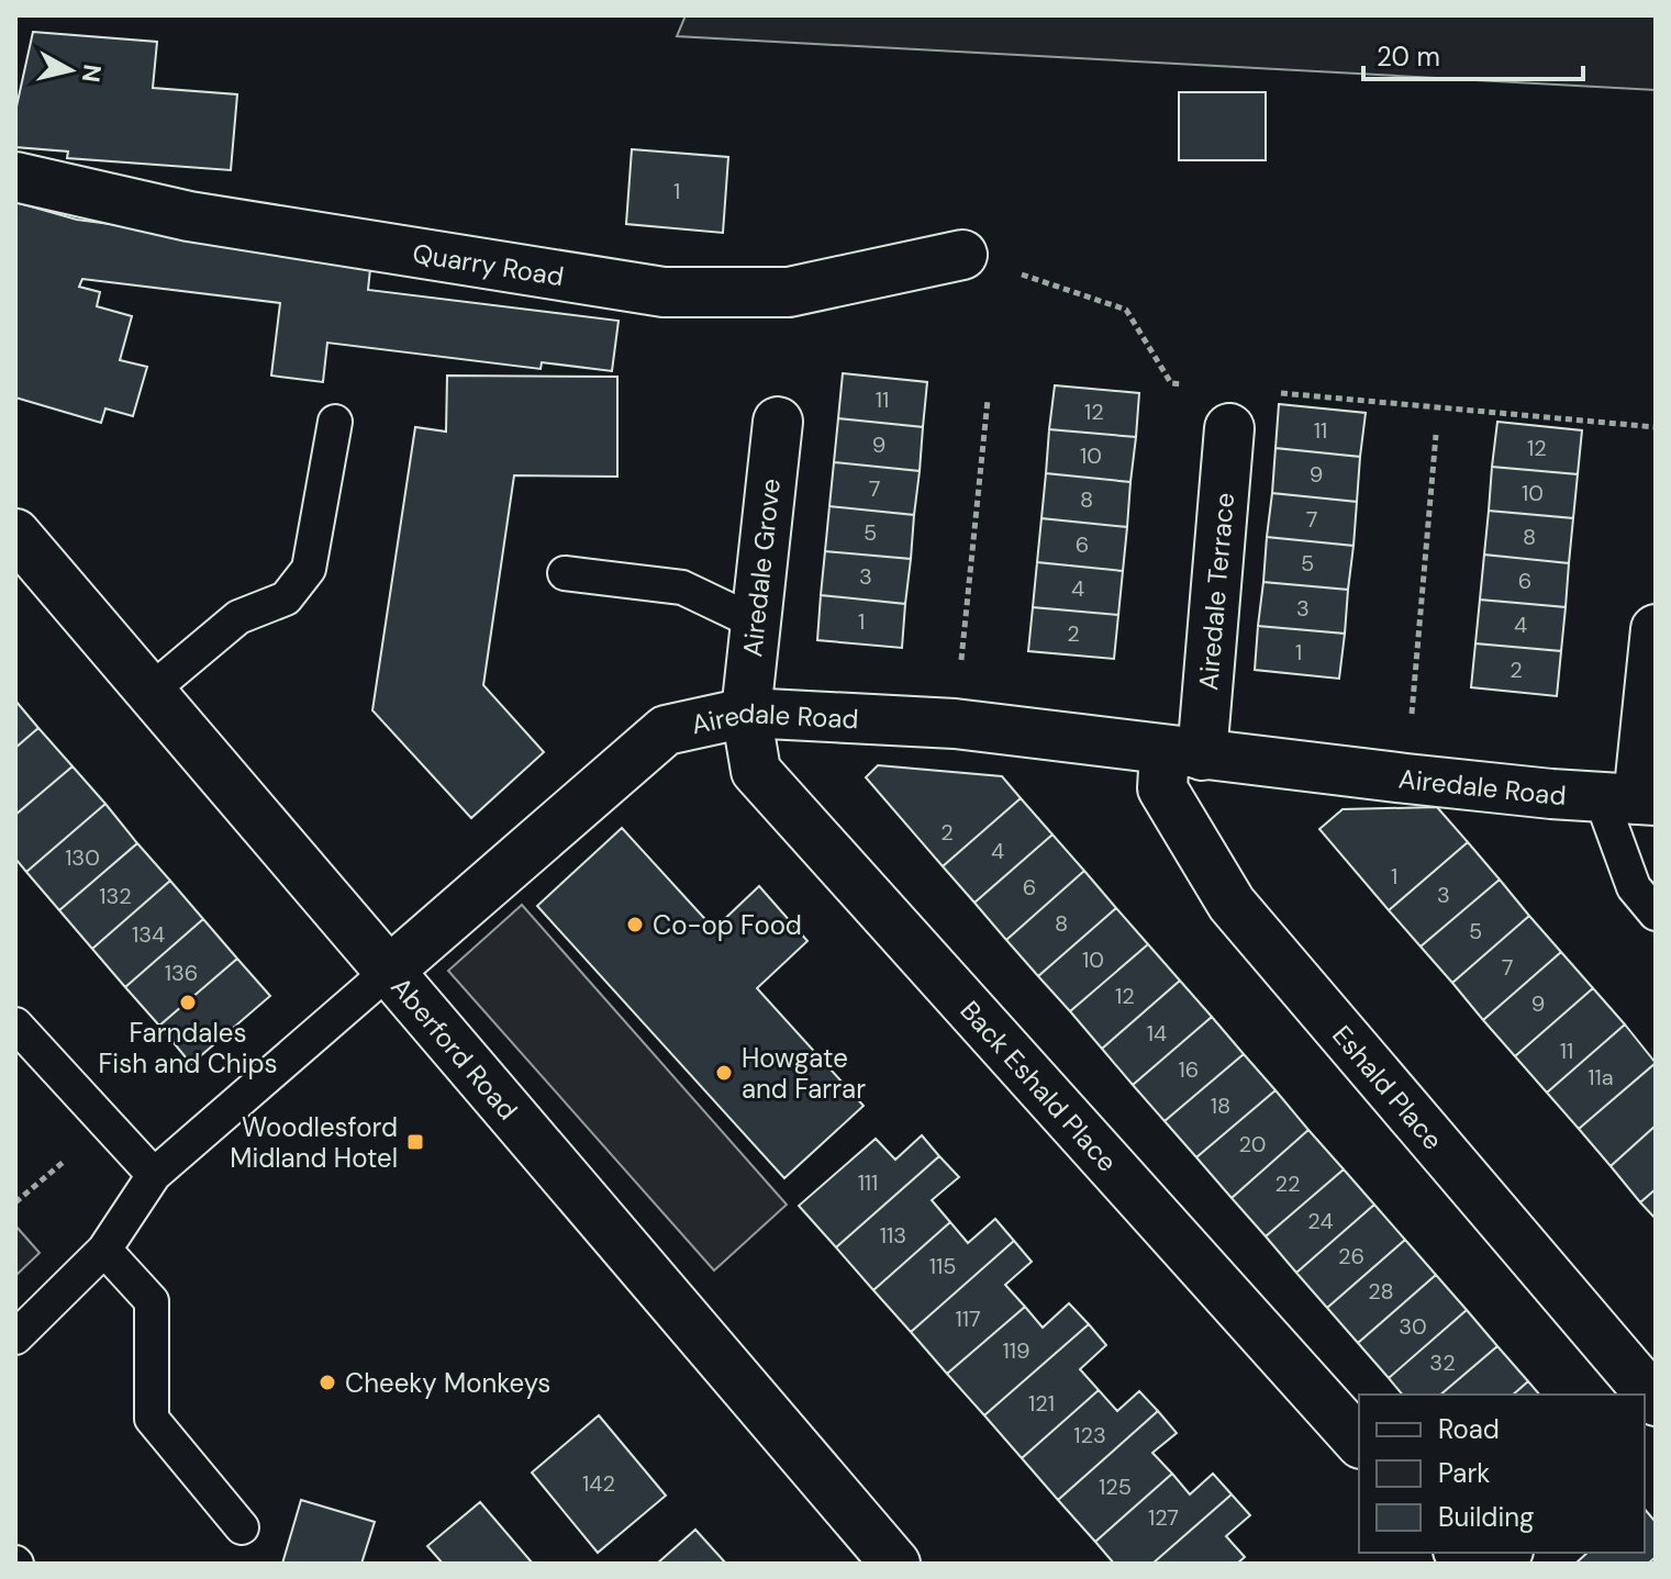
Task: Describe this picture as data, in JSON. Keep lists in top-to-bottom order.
{
  "streets": {
    "street": [
      "Quarry Road",
      "Airedale Grove",
      "Airedale Terrace",
      "Airedale Road",
      "Aberford Road",
      "Back Eshald Place",
      "Eshald Place"
    ]
  },
  "crossings": [
    ["Airedale Grove", "Airedale Road"],
    ["Airedale Grove", "Back Eshald Place"],
    ["Airedale Terrace", "Airedale Road"],
    ["Airedale Terrace", "Eshald Place"],
    ["Airedale Road", "Aberford Road"],
    ["Airedale Road", "Back Eshald Place"],
    ["Airedale Road", "Eshald Place"]
  ],
  "places": {
    "other": [
      "Co-op Food",
      "Farndales Fish and Chips",
      "Howgate and Farrar",
      "Cheeky Monkeys"
    ],
    "transit": ["Woodlesford Midland Hotel"]
  },
  "house_numbers": [
    "1",
    "11",
    "12",
    "11",
    "9",
    "12",
    "10",
    "9",
    "7",
    "10",
    "8",
    "7",
    "5",
    "8",
    "6",
    "5",
    "3",
    "6",
    "4",
    "3",
    "1",
    "4",
    "2",
    "1",
    "2",
    "2",
    "4",
    "130",
    "1",
    "6",
    "3",
    "132",
    "8",
    "5",
    "134",
    "10",
    "7",
    "136",
    "12",
    "9",
    "14",
    "11",
    "16",
    "11a",
    "18",
    "20",
    "111",
    "22",
    "24",
    "113",
    "26",
    "115",
    "28",
    "117",
    "30",
    "119",
    "32",
    "121",
    "123",
    "142",
    "125",
    "127"
  ],
  "legend": ["Road", "Park", "Building"],
  "scale_bar": "20 m",
  "north": "right"
}
